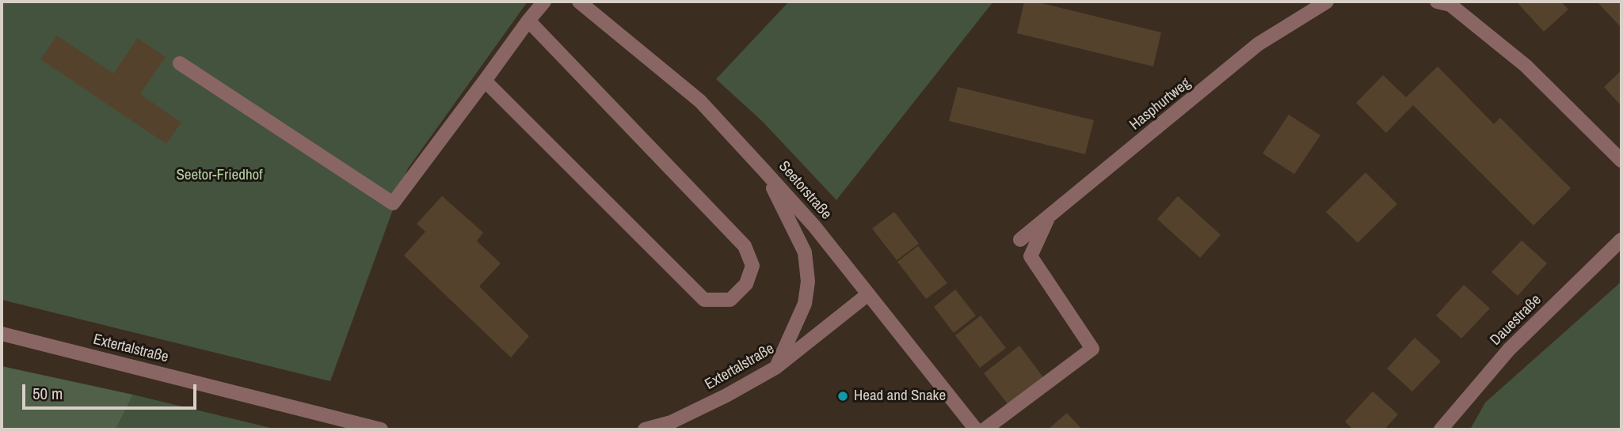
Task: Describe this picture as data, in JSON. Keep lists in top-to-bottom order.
{
  "streets": {
    "street": [
      "Hasphurtweg",
      "Seetorstraße",
      "Dauestraße",
      "Extertalstraße"
    ]
  },
  "crossings": [
    ["Seetorstraße", "Extertalstraße"]
  ],
  "parks": ["Seetor-Friedhof"],
  "places": ["Head and Snake"],
  "scale_bar": "50 m"
}
